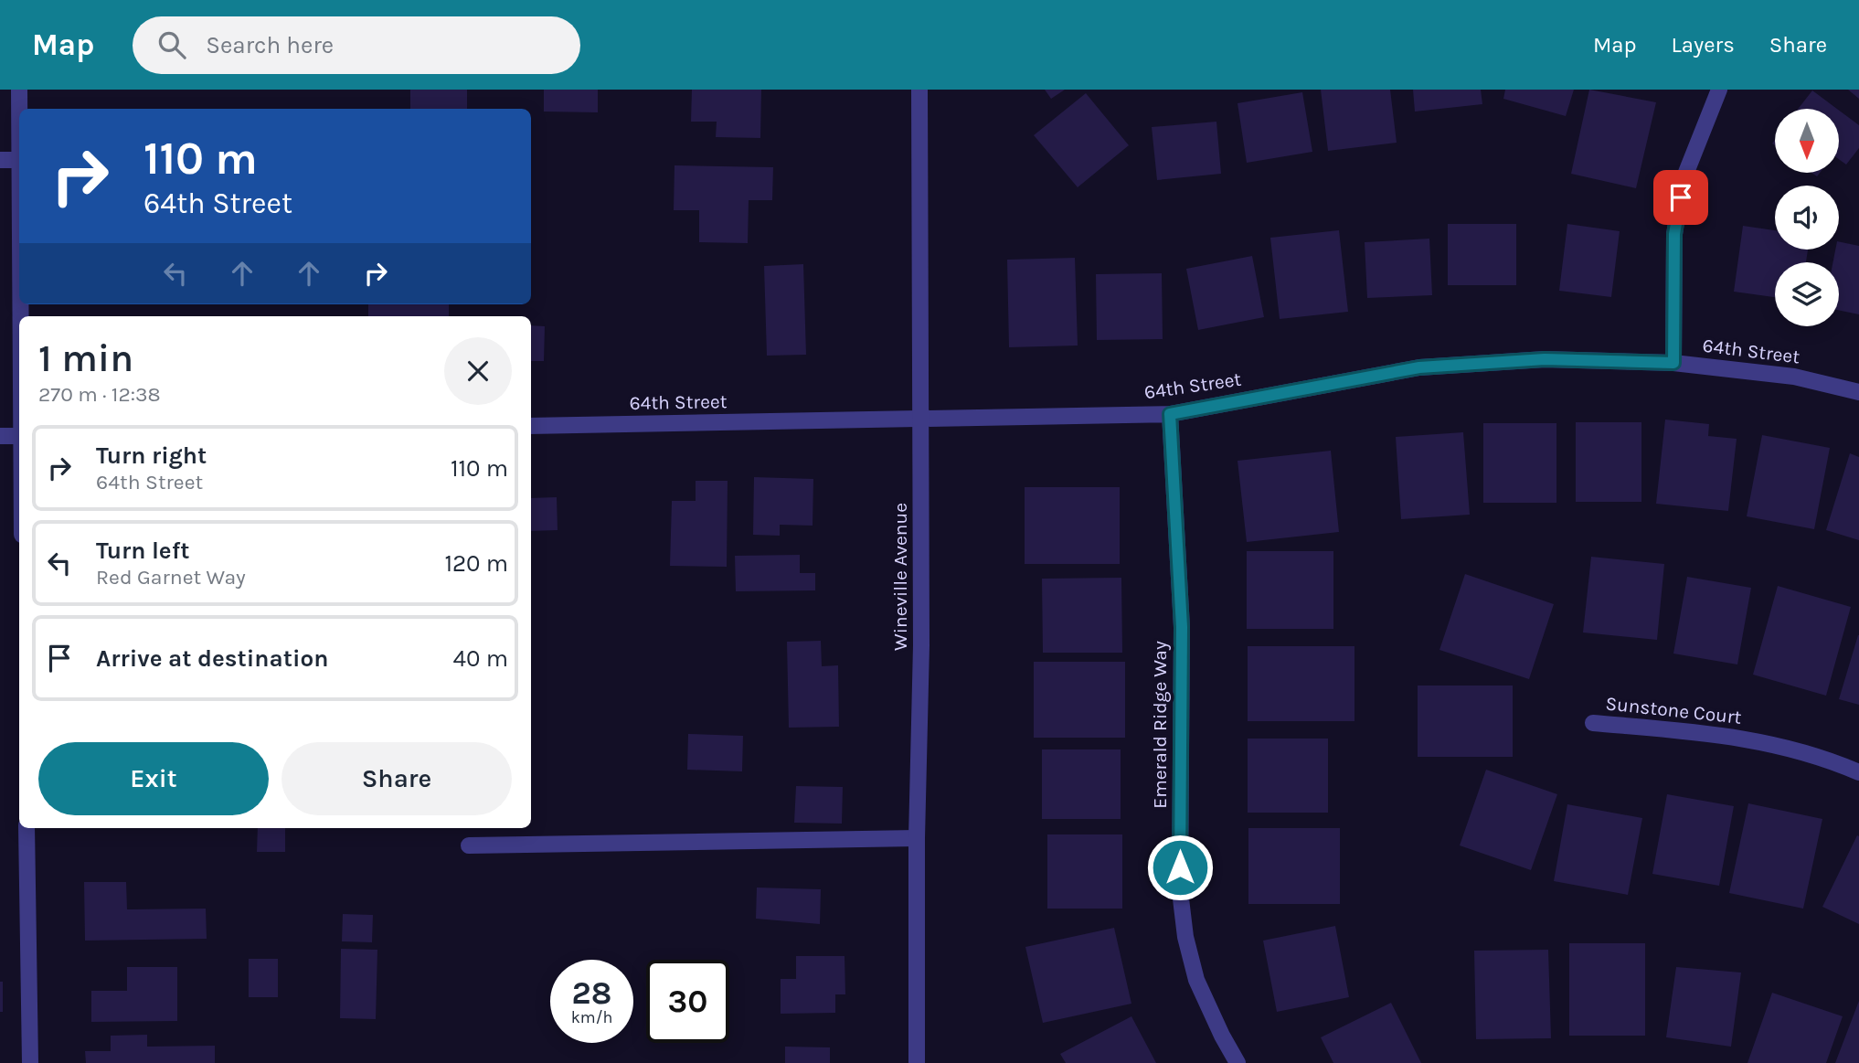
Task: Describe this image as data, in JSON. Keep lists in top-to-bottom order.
{
  "streets": {
    "street": [
      "64th Street",
      "Wineville Avenue",
      "Sunstone Court",
      "Emerald Ridge Way"
    ]
  },
  "crossings": [
    ["64th Street", "Wineville Avenue"],
    ["64th Street", "Emerald Ridge Way"]
  ],
  "north": "bottom",
  "page": {
    "header": "Map",
    "search": "Search here",
    "nav": ["Map", "Layers", "Share"],
    "turn": ["110 m", "64th Street"],
    "heading": ["1 min", "270 m · 12:38"],
    "list": [
      {
        "name": "Turn right",
        "note": "64th Street",
        "value": "110 m"
      },
      {
        "name": "Turn left",
        "note": "Red Garnet Way",
        "value": "120 m"
      },
      {
        "name": "Arrive at destination",
        "value": "40 m"
      }
    ],
    "buttons": ["Exit", "Share"],
    "speed": "28 km/h",
    "limit": "30"
  }
}
